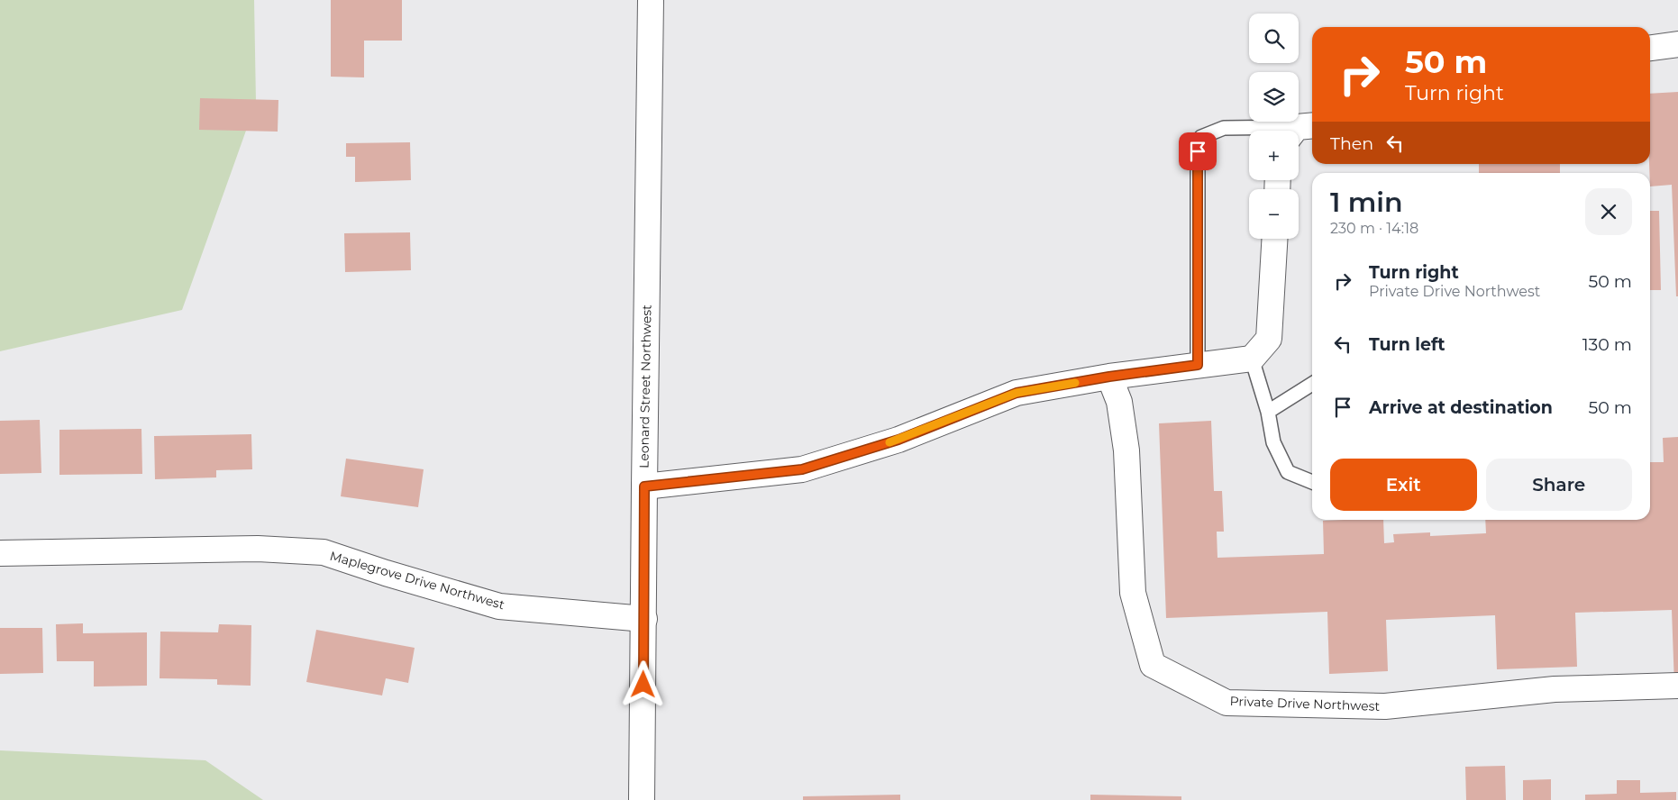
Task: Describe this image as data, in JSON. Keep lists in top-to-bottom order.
{
  "streets": {
    "street": ["Leonard Street Northwest", "Maplegrove Drive Northwest", "Private Drive Northwest"]
  },
  "crossings": [
    ["Leonard Street Northwest", "Maplegrove Drive Northwest"]
  ],
  "page": {
    "map_buttons": ["+", "−"],
    "turn": ["50 m", "Turn right"],
    "then": "Then",
    "heading": ["1 min", "230 m · 14:18"],
    "list": [
      {
        "name": "Turn right",
        "note": "Private Drive Northwest",
        "value": "50 m"
      },
      {
        "name": "Turn left",
        "value": "130 m"
      },
      {
        "name": "Arrive at destination",
        "value": "50 m"
      }
    ],
    "buttons": ["Exit", "Share"]
  }
}
